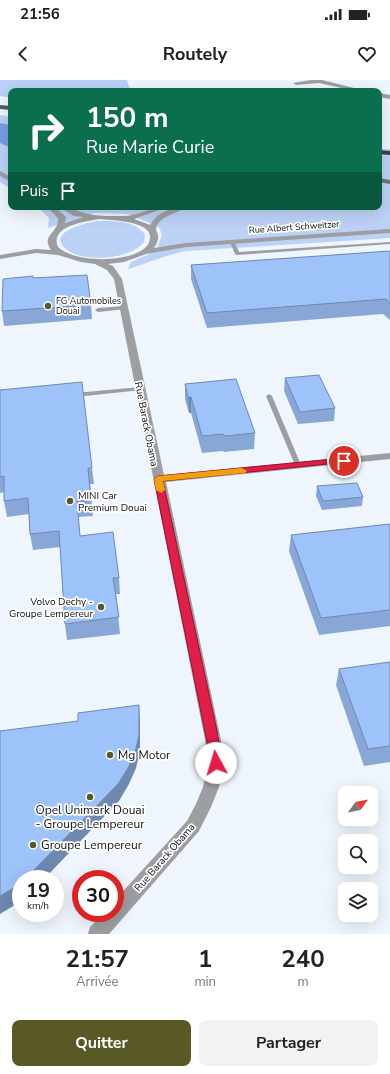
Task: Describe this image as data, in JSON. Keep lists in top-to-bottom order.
{
  "streets": {
    "street": ["Rue Albert Schweitzer", "Rue Barack Obama"]
  },
  "places": [
    "FG Automobiles Douai",
    "MINI Car Premium Douai",
    "Volvo Dechy - Groupe Lempereur",
    "Mg Motor",
    "Opel Unimark Douai - Groupe Lempereur",
    "Groupe Lempereur"
  ],
  "north": "top right",
  "page": {
    "status": "21:56",
    "header": "Routely",
    "turn": ["150 m", "Rue Marie Curie"],
    "then": "Puis",
    "speed": "19 km/h",
    "limit": "30",
    "eta": [
      "21:57",
      "Arrivée",
      "1",
      "min",
      "240",
      "m"
    ],
    "buttons": ["Quitter", "Partager"]
  }
}
